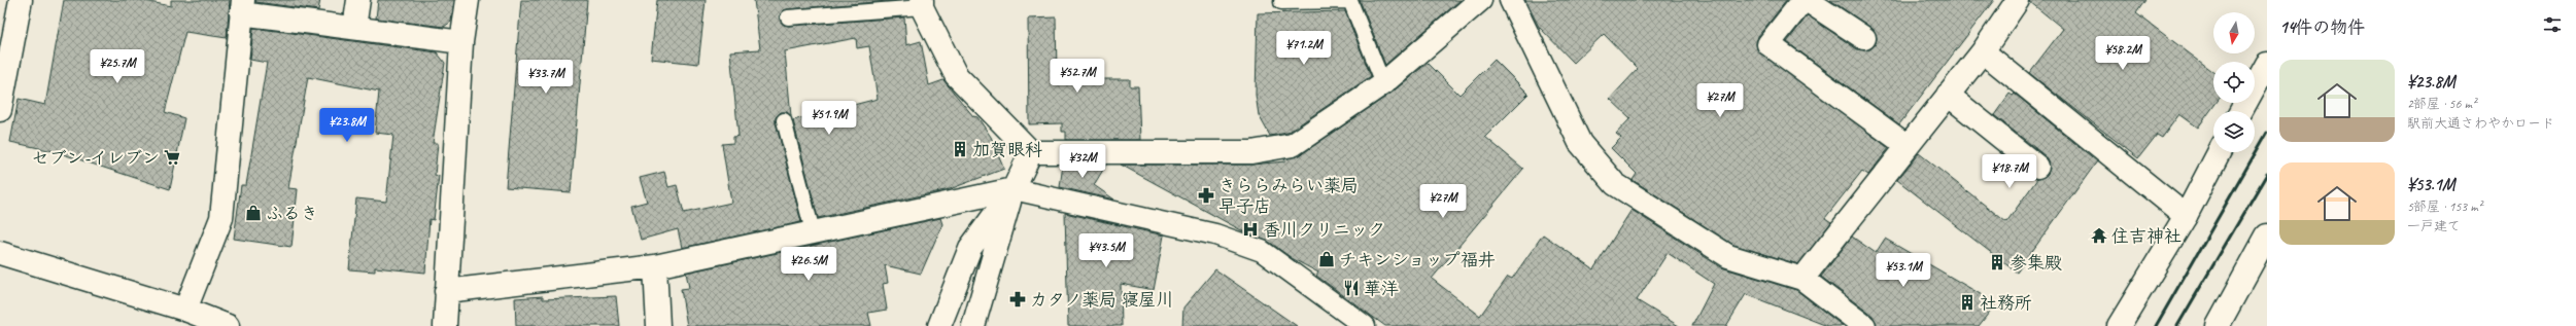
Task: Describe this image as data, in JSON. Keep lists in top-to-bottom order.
{
  "places": {
    "building": ["加賀眼科", "参集殿", "社務所"],
    "supermarket": ["セブン-イレブン"],
    "pharmacy": ["きららみらい薬局 早子店", "カタノ薬局 寝屋川"],
    "shop": ["ふるき", "チキンショップ福井"],
    "hospital": ["香川クリニック"],
    "temple": ["住吉神社"],
    "restaurant": ["華洋"]
  },
  "north": "bottom",
  "page": {
    "heading": "14件の物件",
    "price": [
      "¥71.2M",
      "¥58.2M",
      "¥25.7M",
      "¥52.7M",
      "¥33.7M",
      "¥27M",
      "¥51.9M",
      "¥23.8M",
      "¥32M",
      "¥18.7M",
      "¥27M",
      "¥43.5M",
      "¥26.5M",
      "¥53.1M"
    ],
    "list": [
      {
        "name": "¥23.8M",
        "note": "2部屋 · 56 m² · 駅前大通さわやかロード"
      },
      {
        "name": "¥53.1M",
        "note": "5部屋 · 153 m² · 一戸建て"
      }
    ]
  }
}
